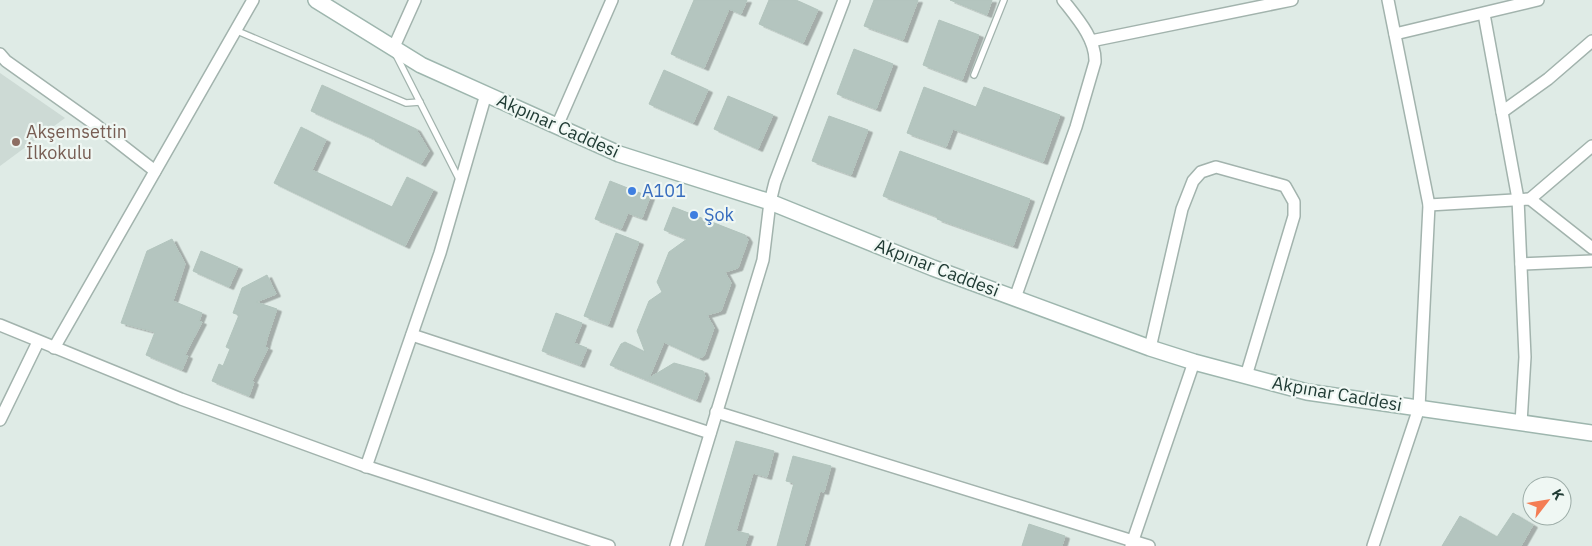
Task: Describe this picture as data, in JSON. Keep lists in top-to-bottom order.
{
  "streets": {
    "street": ["Akpınar Caddesi"]
  },
  "places": ["Akşemsettin İlkokulu", "A101", "Şok"],
  "north": "top right"
}
